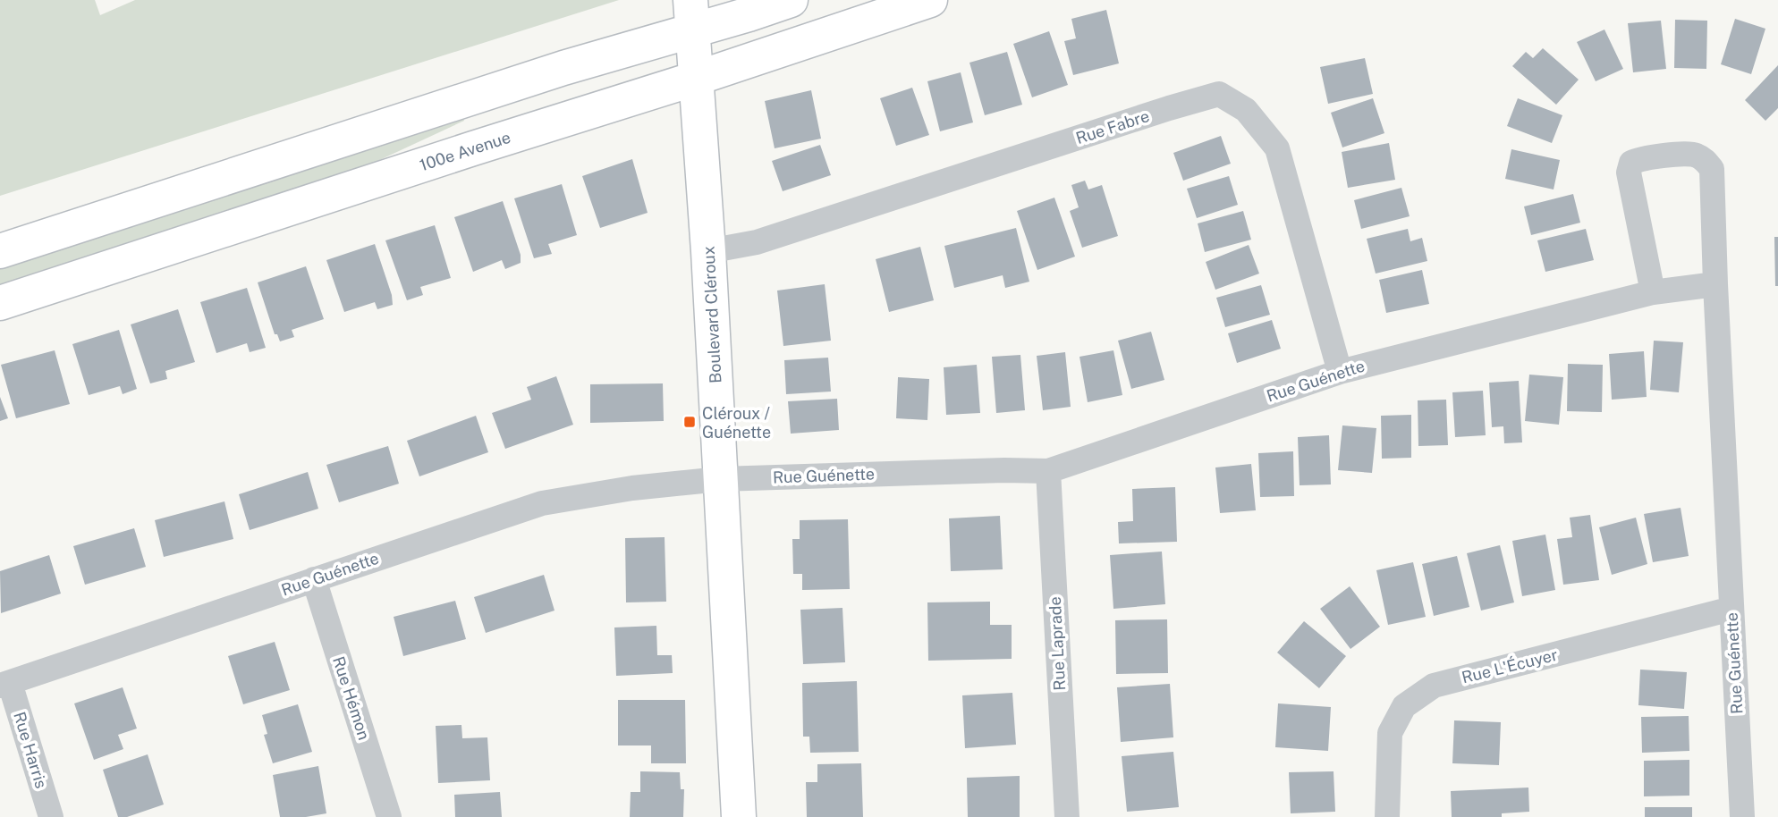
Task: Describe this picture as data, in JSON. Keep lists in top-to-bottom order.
{
  "streets": {
    "street": [
      "Rue Fabre",
      "100e Avenue",
      "Boulevard Cléroux",
      "Rue Guénette",
      "Rue Laprade",
      "Rue L'Écuyer",
      "Rue Hémon",
      "Rue Harris"
    ]
  },
  "crossings": [
    ["Rue Fabre", "Boulevard Cléroux"],
    ["Rue Fabre", "Rue Guénette"],
    ["100e Avenue", "Boulevard Cléroux"],
    ["Boulevard Cléroux", "Rue Guénette"],
    ["Rue Guénette", "Rue Laprade"],
    ["Rue Guénette", "Rue L'Écuyer"],
    ["Rue Guénette", "Rue Hémon"],
    ["Rue Guénette", "Rue Harris"]
  ],
  "places": {
    "transit": ["Cléroux / Guénette"]
  }
}
